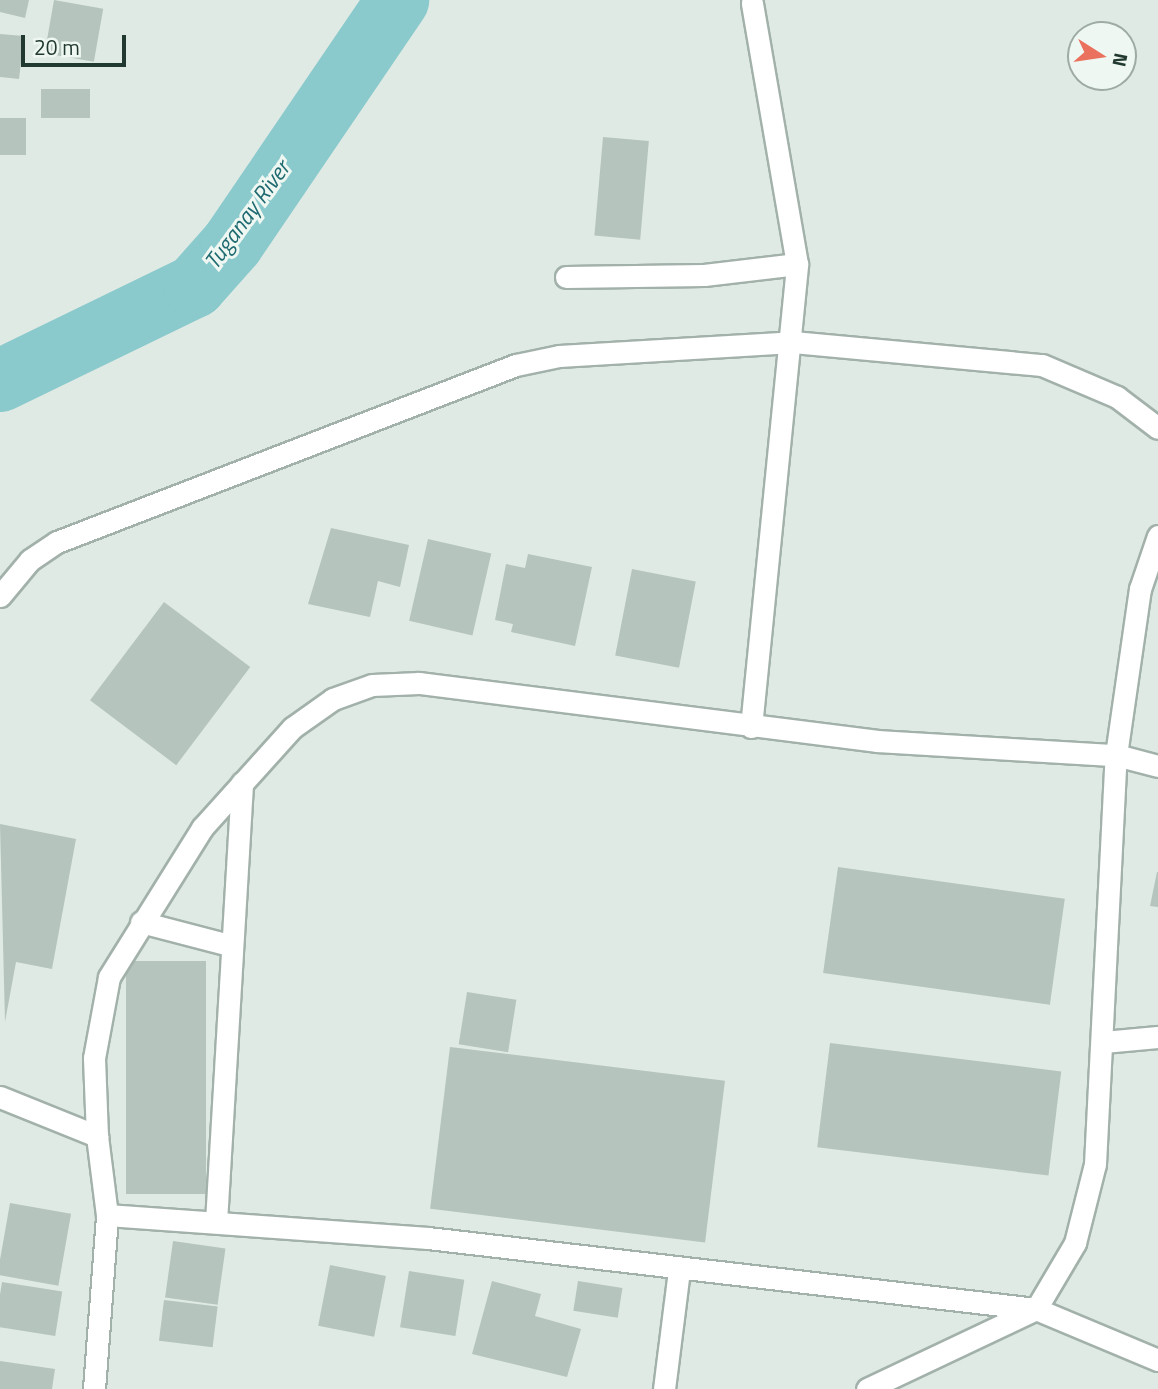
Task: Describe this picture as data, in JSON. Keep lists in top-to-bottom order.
{
  "water": ["Tuganay River"],
  "scale_bar": "20 m",
  "north": "right"
}
